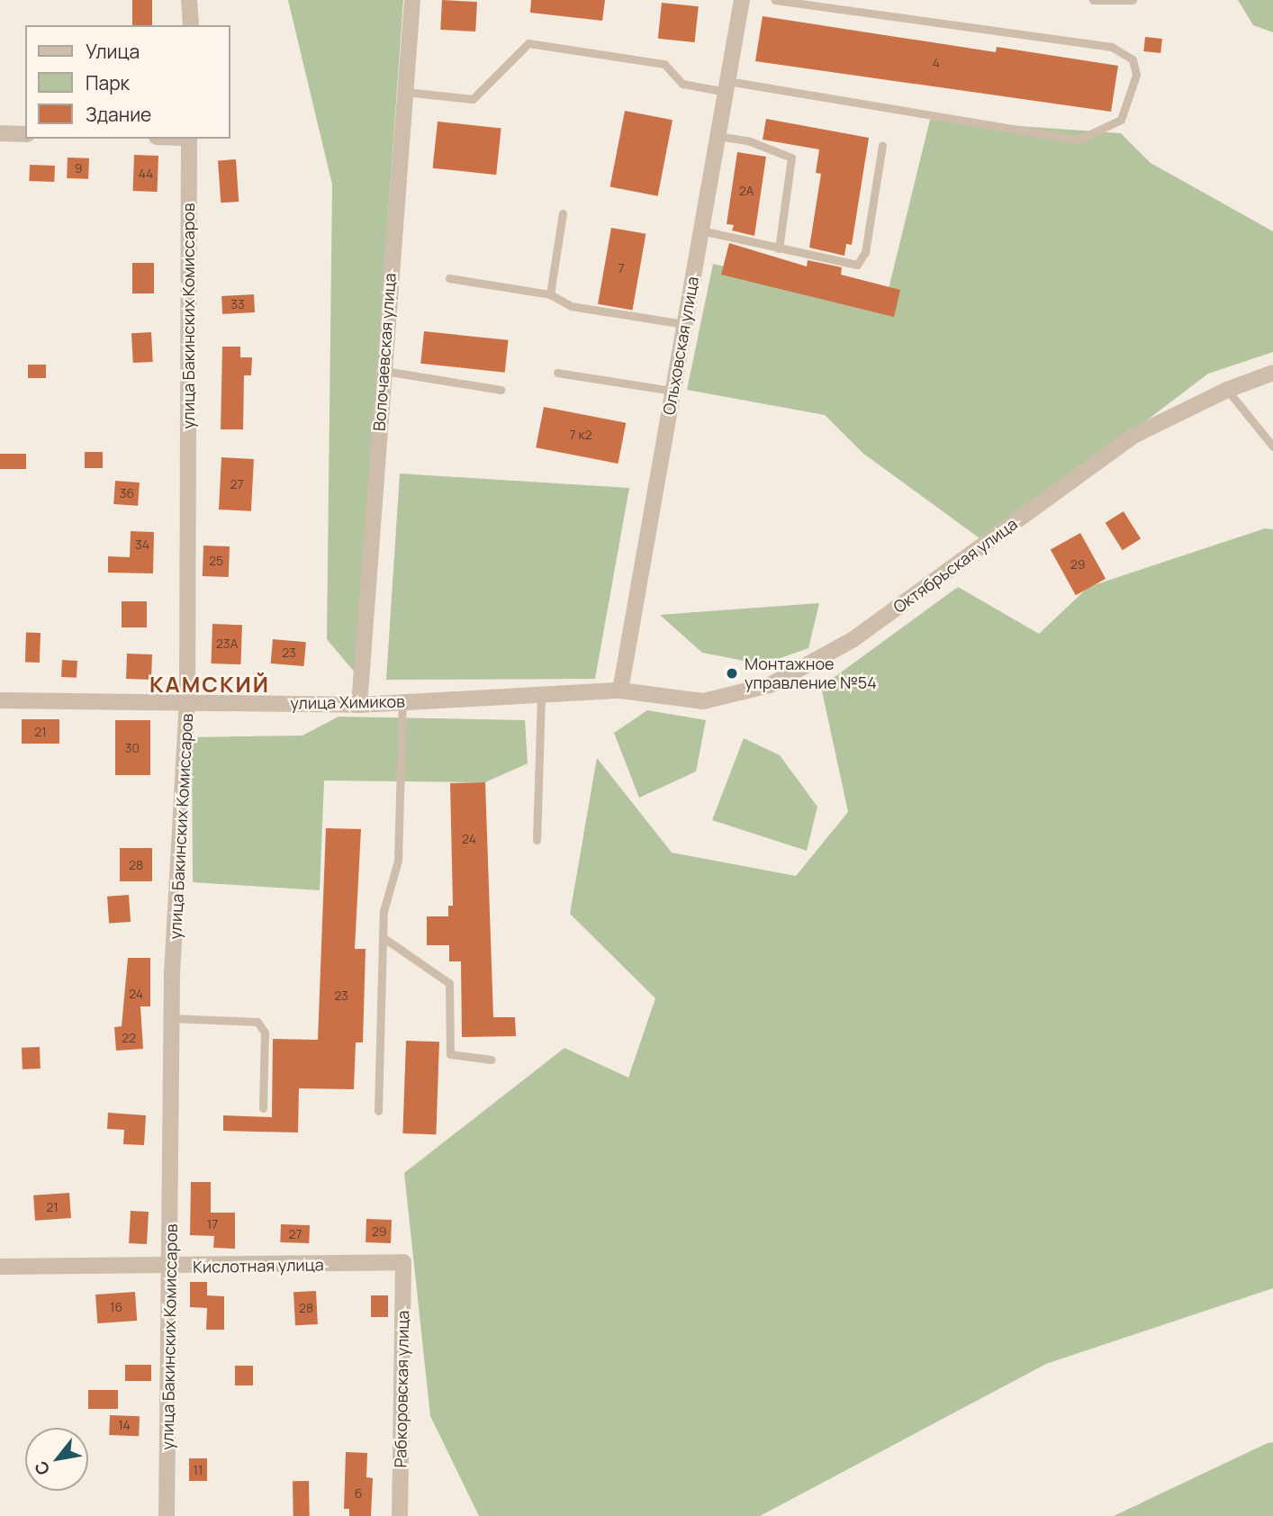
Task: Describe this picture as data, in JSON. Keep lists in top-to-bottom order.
{
  "streets": {
    "street": [
      "улица Бакинских Комиссаров",
      "Ольховская улица",
      "Волочаевская улица",
      "Октябрьская улица",
      "улица Химиков",
      "Кислотная улица",
      "Рабкоровская улица"
    ]
  },
  "crossings": [
    ["улица Бакинских Комиссаров", "улица Химиков"],
    ["улица Бакинских Комиссаров", "Кислотная улица"],
    ["Ольховская улица", "Октябрьская улица"],
    ["Ольховская улица", "улица Химиков"],
    ["Волочаевская улица", "улица Химиков"],
    ["Октябрьская улица", "улица Химиков"],
    ["Кислотная улица", "Рабкоровская улица"]
  ],
  "districts": ["КАМСКИЙ"],
  "places": ["Монтажное управление №54"],
  "house_numbers": [
    "4",
    "9",
    "44",
    "2А",
    "7",
    "33",
    "7 к2",
    "27",
    "36",
    "34",
    "25",
    "29",
    "23А",
    "23",
    "21",
    "30",
    "24",
    "28",
    "24",
    "23",
    "22",
    "21",
    "17",
    "29",
    "27",
    "16",
    "28",
    "14",
    "11",
    "6"
  ],
  "legend": ["Улица", "Парк", "Здание"],
  "north": "bottom left"
}
